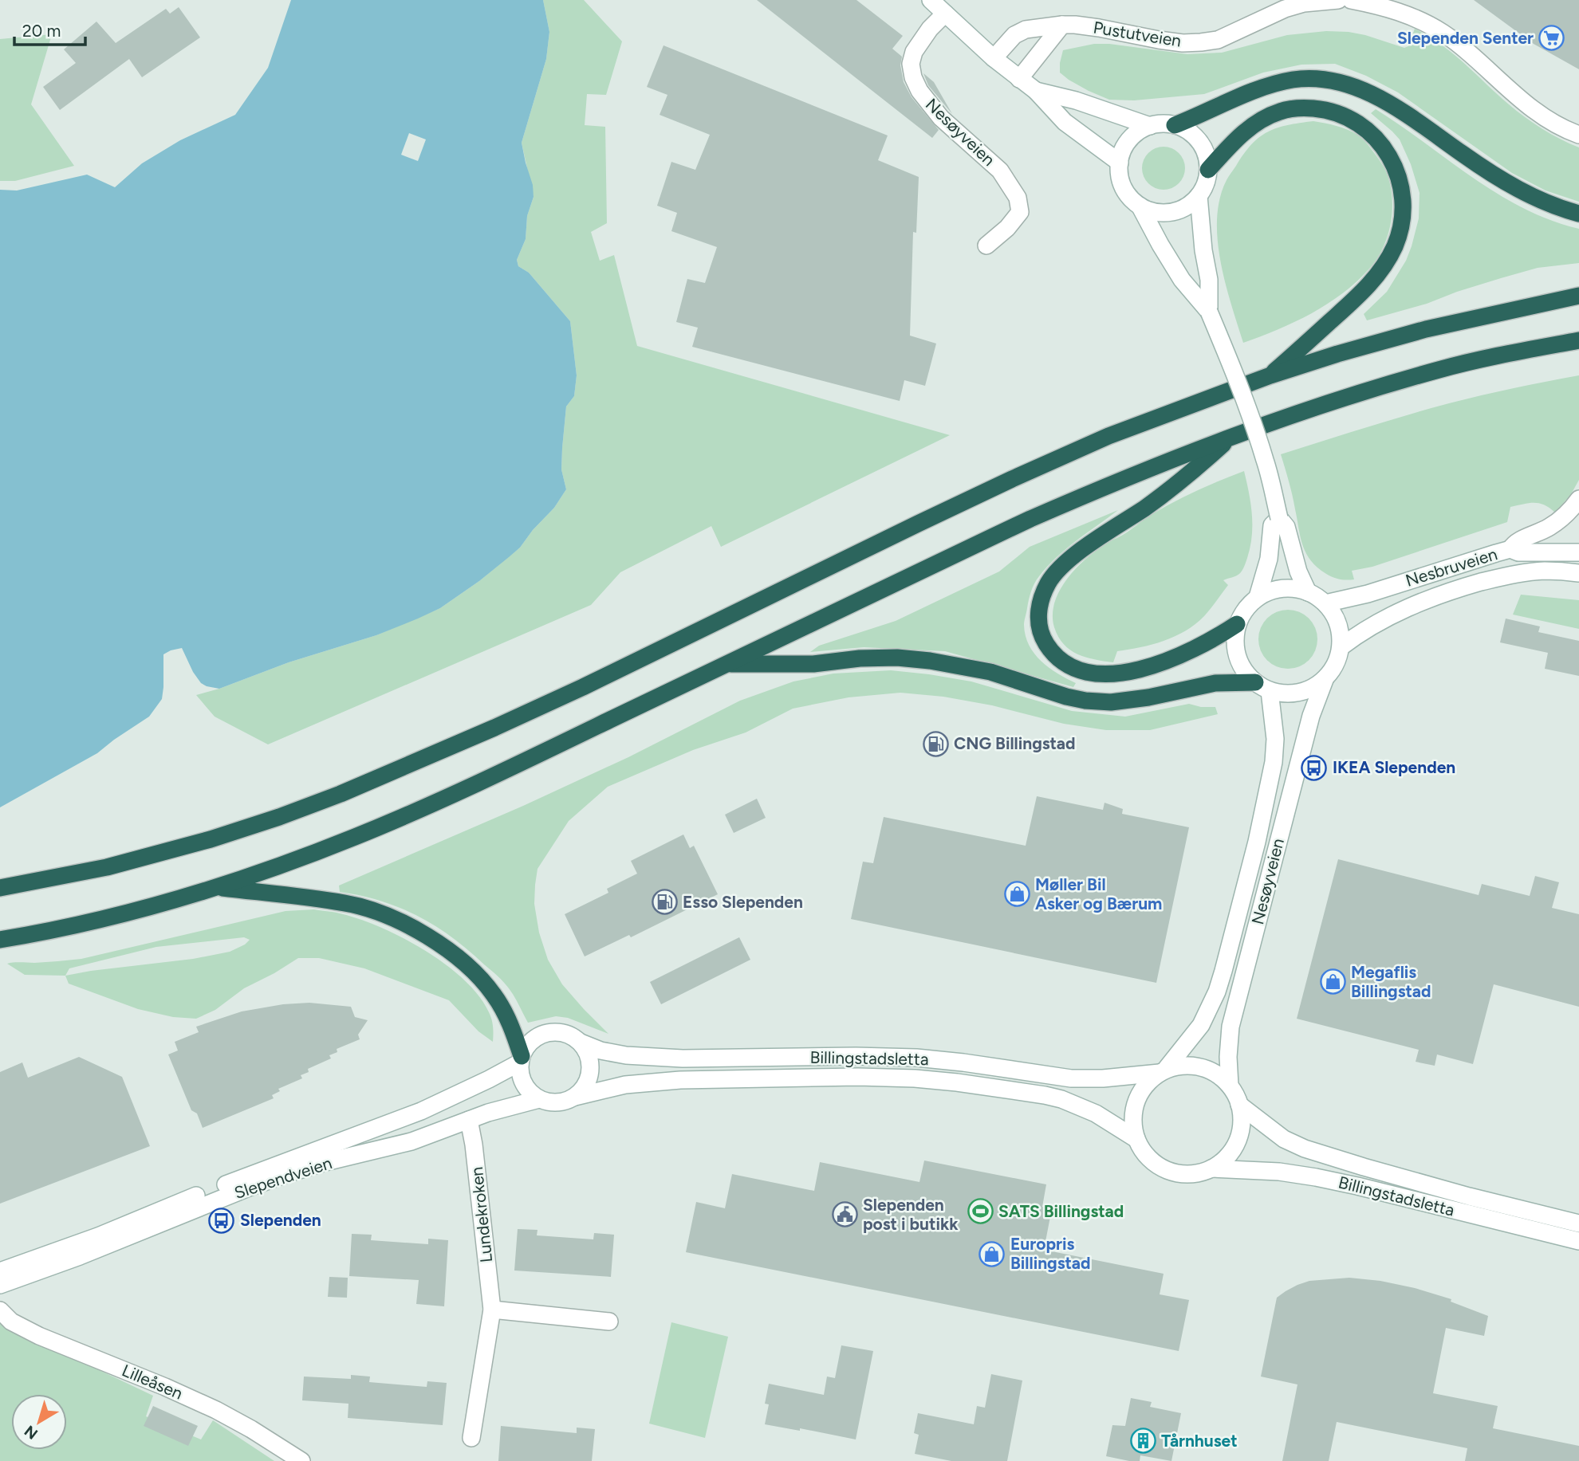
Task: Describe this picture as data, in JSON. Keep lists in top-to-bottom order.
{
  "streets": {
    "street": [
      "Pustutveien",
      "Nesøyveien",
      "Nesbruveien",
      "Billingstadsletta",
      "Slependveien",
      "Lundekroken",
      "Lilleåsen"
    ]
  },
  "crossings": [
    ["Nesøyveien", "Nesbruveien"],
    ["Nesøyveien", "Billingstadsletta"],
    ["Billingstadsletta", "Slependveien"],
    ["Slependveien", "Lundekroken"]
  ],
  "places": {
    "supermarket": ["Slependen Senter"],
    "fuel station": ["CNG Billingstad", "Esso Slependen"],
    "bus stop": ["IKEA Slependen", "Slependen"],
    "shop": ["Møller Bil Asker og Bærum", "Megaflis Billingstad", "Europris Billingstad"],
    "sports": ["SATS Billingstad"],
    "public building": ["Slependen post i butikk"],
    "building": ["Tårnhuset"]
  },
  "scale_bar": "20 m",
  "north": "bottom left"
}
